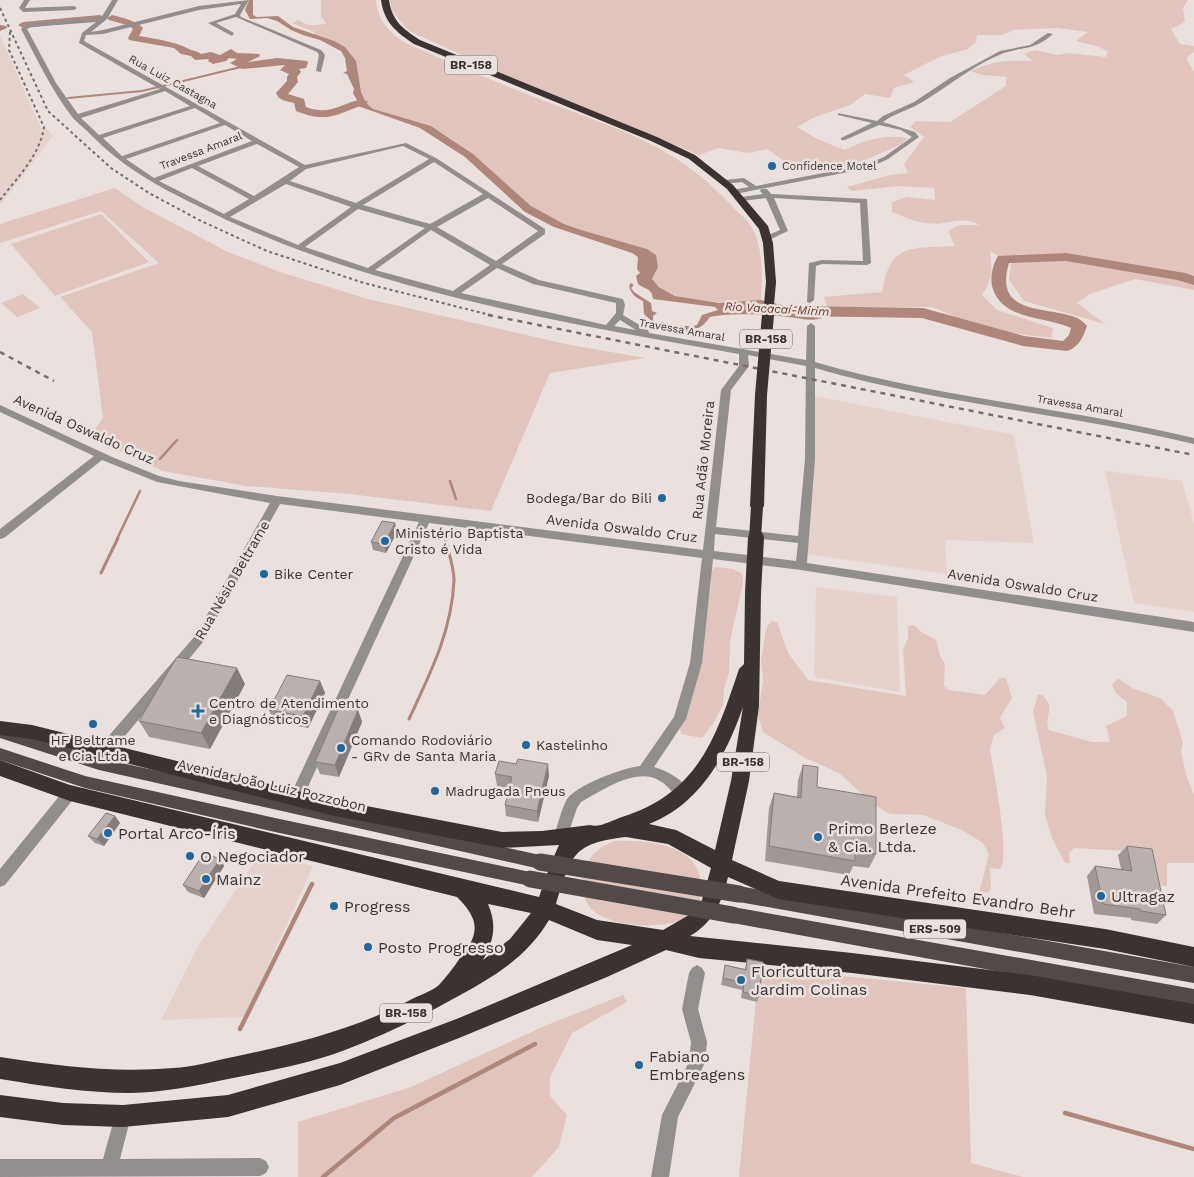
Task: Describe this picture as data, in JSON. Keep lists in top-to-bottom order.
{
  "streets": {
    "highway": ["BR-158", "Avenida Prefeito Evandro Behr", "ERS-509"],
    "main road": ["Avenida João Luiz Pozzobon"],
    "street": [
      "Rua Luiz Castagna",
      "Travessa Amaral",
      "Avenida Oswaldo Cruz",
      "Rua Adão Moreira",
      "Rua Nésio Beltrame"
    ]
  },
  "crossings": [
    ["BR-158", "Avenida Prefeito Evandro Behr"],
    ["Rua Luiz Castagna", "Travessa Amaral"],
    ["Travessa Amaral", "Rua Adão Moreira"],
    ["Avenida Oswaldo Cruz", "Rua Adão Moreira"],
    ["Avenida Oswaldo Cruz", "Rua Nésio Beltrame"]
  ],
  "water": ["Rio Vacacaí-Mirim"],
  "places": {
    "other": [
      "Confidence Motel",
      "Bodega/Bar do Bili",
      "Ministério Baptista Cristo é Vida",
      "Bike Center",
      "HF Beltrame e Cia Ltda",
      "Kastelinho",
      "Comando Rodoviário - GRv de Santa Maria",
      "Madrugada Pneus",
      "Portal Arco-Íris",
      "Primo Berleze & Cia. Ltda.",
      "O Negociador",
      "Mainz",
      "Ultragaz",
      "Progress",
      "Posto Progresso",
      "Floricultura Jardim Colinas",
      "Fabiano Embreagens"
    ],
    "health": ["Centro de Atendimento e Diagnósticos"]
  }
}
